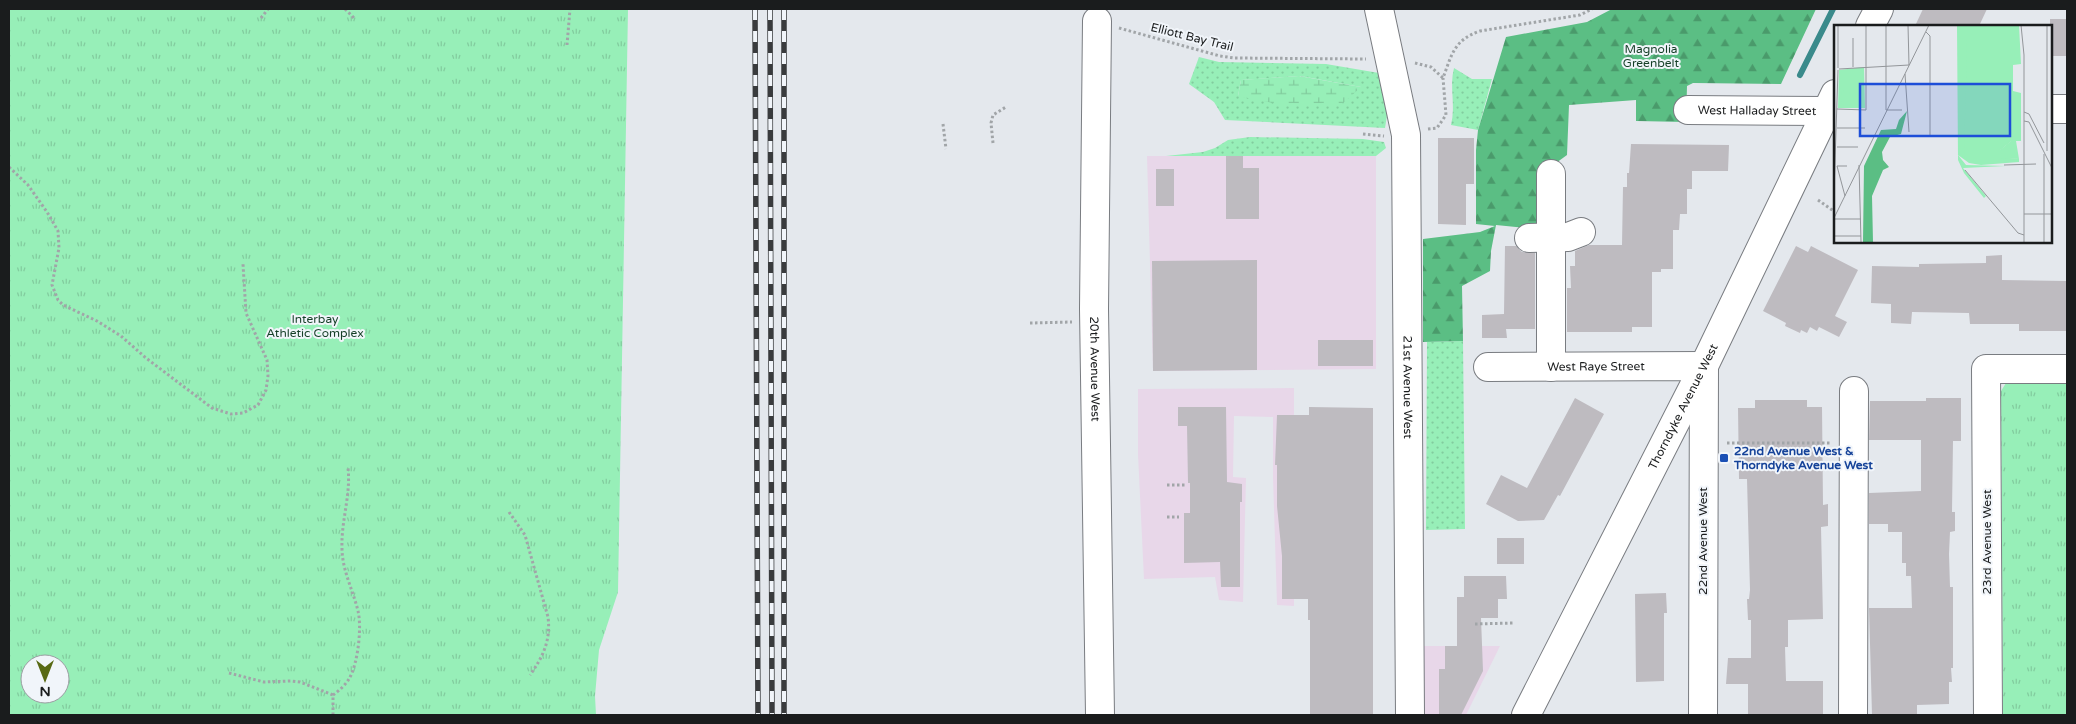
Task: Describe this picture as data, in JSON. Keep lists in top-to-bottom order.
{
  "streets": {
    "street": [
      "West Halladay Street",
      "West Raye Street",
      "20th Avenue West",
      "21st Avenue West",
      "Thorndyke Avenue West",
      "22nd Avenue West",
      "23rd Avenue West"
    ],
    "path": ["Elliott Bay Trail"]
  },
  "crossings": [
    ["Elliott Bay Trail", "20th Avenue West"],
    ["Elliott Bay Trail", "21st Avenue West"],
    ["West Halladay Street", "Thorndyke Avenue West"],
    ["West Raye Street", "Thorndyke Avenue West"],
    ["West Raye Street", "22nd Avenue West"],
    ["Thorndyke Avenue West", "22nd Avenue West"]
  ],
  "parks": ["Magnolia Greenbelt", "Interbay Athletic Complex"],
  "places": {
    "transit": ["22nd Avenue West & Thorndyke Avenue West"]
  },
  "north": "bottom"
}
